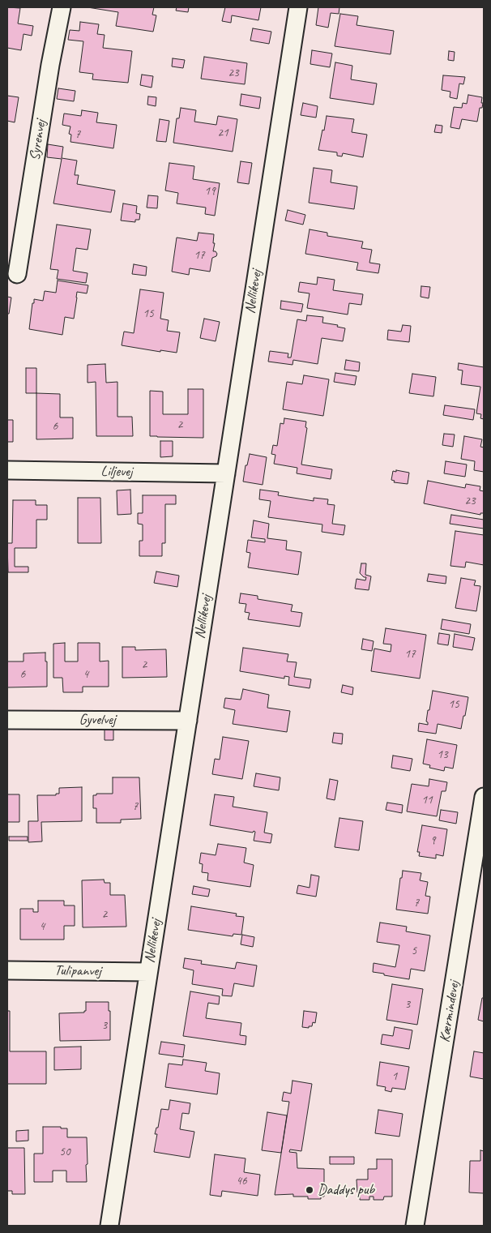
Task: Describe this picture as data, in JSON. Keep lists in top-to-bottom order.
{
  "streets": {
    "street": [
      "Syrenvej",
      "Nellikevej",
      "Liljevej",
      "Gyvelvej",
      "Tulipanvej",
      "Kærmindevej"
    ]
  },
  "crossings": [
    ["Nellikevej", "Liljevej"],
    ["Nellikevej", "Gyvelvej"],
    ["Nellikevej", "Tulipanvej"]
  ],
  "places": ["Daddys pub"],
  "house_numbers": [
    "23",
    "21",
    "7",
    "19",
    "17",
    "15",
    "2",
    "6",
    "23",
    "17",
    "2",
    "6",
    "4",
    "15",
    "13",
    "11",
    "7",
    "9",
    "7",
    "2",
    "4",
    "5",
    "3",
    "3",
    "1",
    "50",
    "46"
  ]
}
